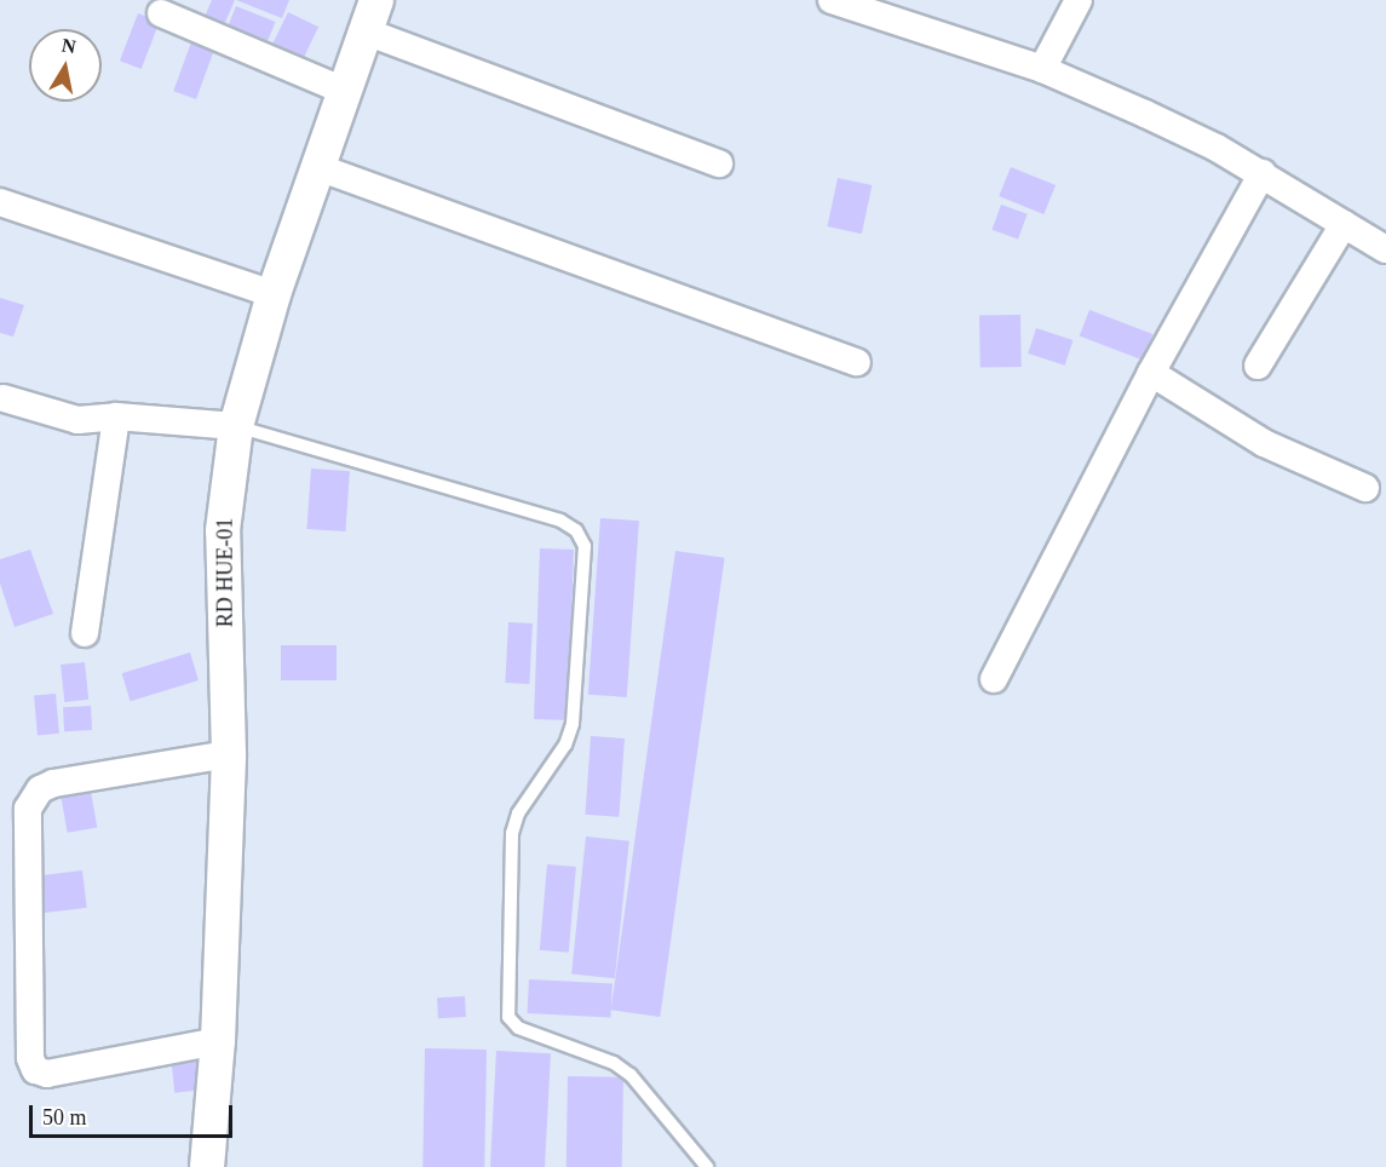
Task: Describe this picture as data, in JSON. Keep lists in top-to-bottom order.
{
  "streets": {
    "street": ["RD HUE-01"]
  },
  "scale_bar": "50 m",
  "north": "top"
}
